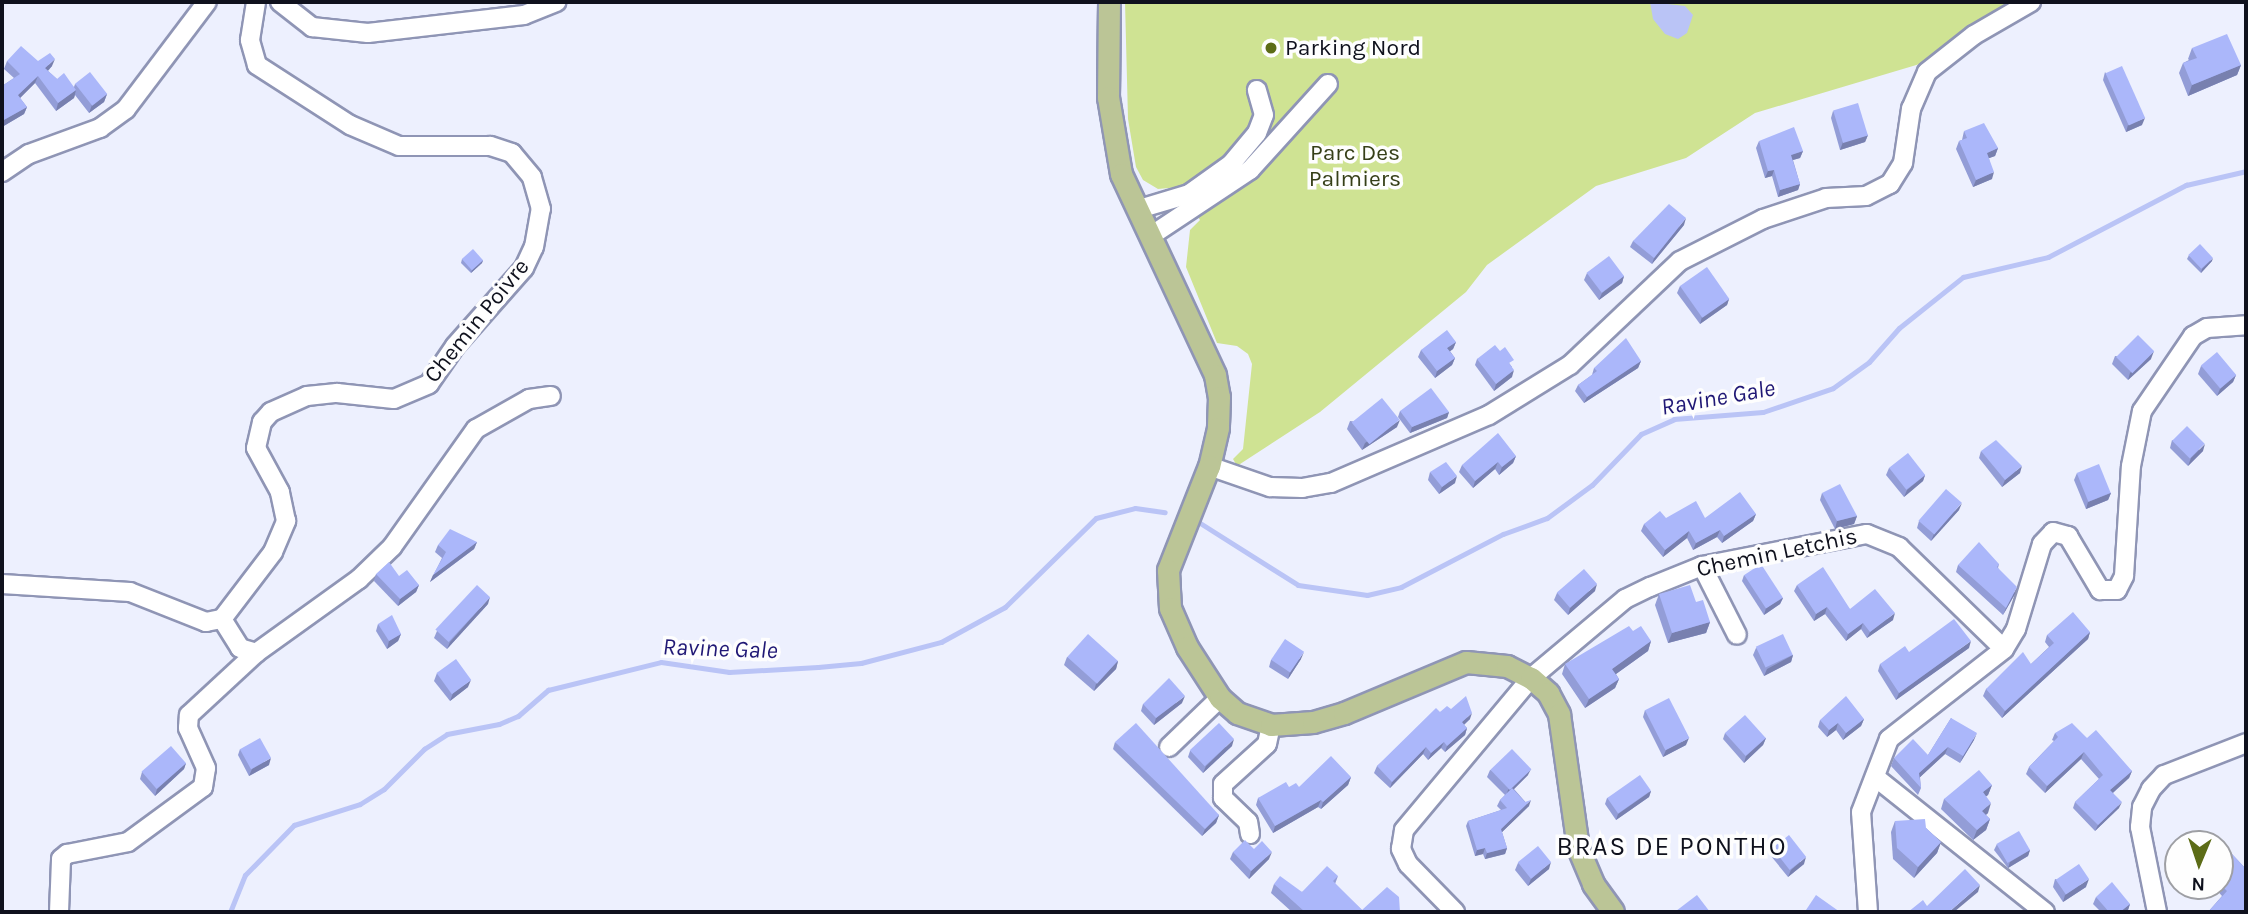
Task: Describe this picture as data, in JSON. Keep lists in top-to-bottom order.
{
  "streets": {
    "street": ["Chemin Poivre", "Chemin Letchis"]
  },
  "districts": ["BRAS DE PONTHO"],
  "water": ["Ravine Gale"],
  "parks": ["Parc Des Palmiers"],
  "places": ["Parking Nord"],
  "north": "bottom"
}
